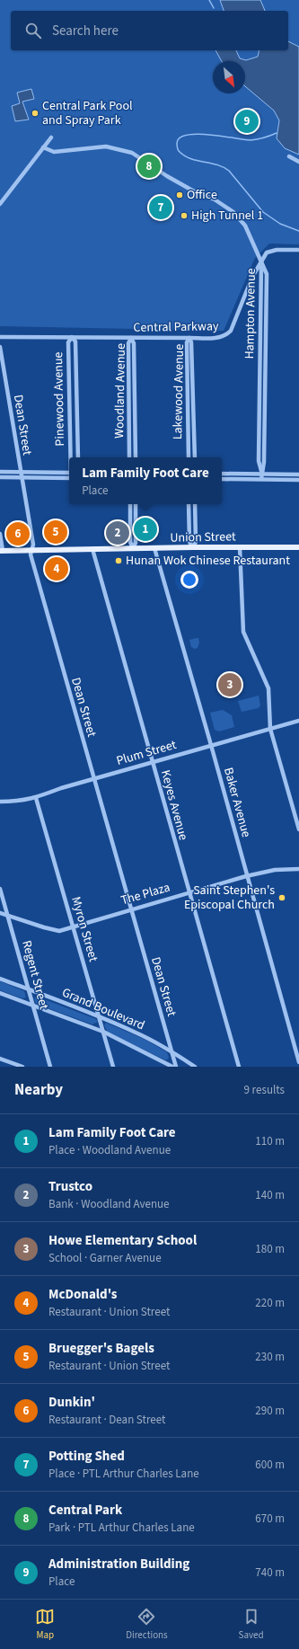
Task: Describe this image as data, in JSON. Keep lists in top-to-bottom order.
{
  "streets": {
    "main road": ["Union Street"],
    "street": [
      "Hampton Avenue",
      "Central Parkway",
      "Woodland Avenue",
      "Lakewood Avenue",
      "Pinewood Avenue",
      "Dean Street",
      "Plum Street",
      "Baker Avenue",
      "Keyes Avenue",
      "The Plaza",
      "Myron Street",
      "Regent Street",
      "Grand Boulevard"
    ]
  },
  "crossings": [
    ["Hampton Avenue", "Central Parkway"],
    ["Central Parkway", "Woodland Avenue"],
    ["Central Parkway", "Lakewood Avenue"],
    ["Central Parkway", "Pinewood Avenue"],
    ["Dean Street", "Union Street"],
    ["Dean Street", "Plum Street"],
    ["Dean Street", "The Plaza"],
    ["Dean Street", "Grand Boulevard"],
    ["Union Street", "Baker Avenue"],
    ["Union Street", "Keyes Avenue"],
    ["Plum Street", "Baker Avenue"],
    ["Plum Street", "Keyes Avenue"],
    ["Plum Street", "Myron Street"],
    ["Baker Avenue", "The Plaza"],
    ["Keyes Avenue", "The Plaza"],
    ["The Plaza", "Myron Street"],
    ["The Plaza", "Regent Street"],
    ["Myron Street", "Grand Boulevard"],
    ["Regent Street", "Grand Boulevard"]
  ],
  "places": [
    "Central Park Pool and Spray Park",
    "Office",
    "High Tunnel 1",
    "Hunan Wok Chinese Restaurant",
    "Saint Stephen's Episcopal Church"
  ],
  "north": "bottom right",
  "page": {
    "search": "Search here",
    "pins": [
      "9",
      "8",
      "7",
      "1",
      "5",
      "2",
      "6",
      "4",
      "3"
    ],
    "popup": ["Lam Family Foot Care", "Place"],
    "heading": ["Nearby", "9 results"],
    "list": [
      {
        "mark": "1",
        "name": "Lam Family Foot Care",
        "note": "Place · Woodland Avenue",
        "value": "110 m"
      },
      {
        "mark": "2",
        "name": "Trustco",
        "note": "Bank · Woodland Avenue",
        "value": "140 m"
      },
      {
        "mark": "3",
        "name": "Howe Elementary School",
        "note": "School · Garner Avenue",
        "value": "180 m"
      },
      {
        "mark": "4",
        "name": "McDonald's",
        "note": "Restaurant · Union Street",
        "value": "220 m"
      },
      {
        "mark": "5",
        "name": "Bruegger's Bagels",
        "note": "Restaurant · Union Street",
        "value": "230 m"
      },
      {
        "mark": "6",
        "name": "Dunkin'",
        "note": "Restaurant · Dean Street",
        "value": "290 m"
      },
      {
        "mark": "7",
        "name": "Potting Shed",
        "note": "Place · PTL Arthur Charles Lane",
        "value": "600 m"
      },
      {
        "mark": "8",
        "name": "Central Park",
        "note": "Park · PTL Arthur Charles Lane",
        "value": "670 m"
      },
      {
        "mark": "9",
        "name": "Administration Building",
        "note": "Place",
        "value": "740 m"
      }
    ],
    "nav": ["Map", "Directions", "Saved"]
  }
}
